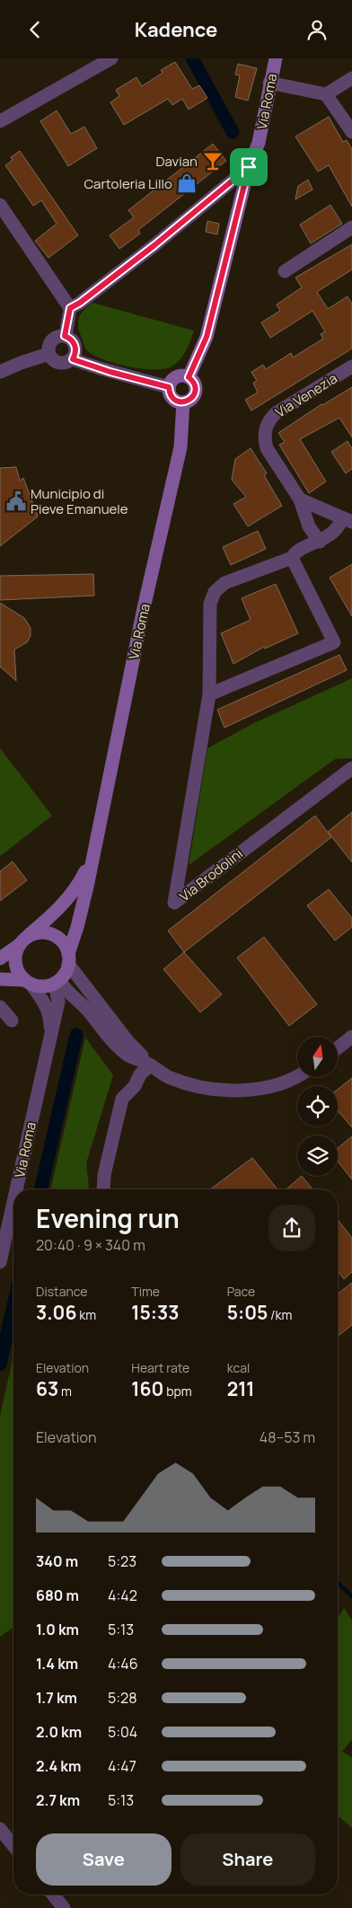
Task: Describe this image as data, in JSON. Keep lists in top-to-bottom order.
{
  "streets": {
    "street": ["Via Roma", "Via Venezia", "Via Brodolini"]
  },
  "places": {
    "bar": ["Davian"],
    "shop": ["Cartoleria Lillo"],
    "public building": ["Municipio di Pieve Emanuele"]
  },
  "north": "top",
  "page": {
    "header": "Kadence",
    "heading": ["Evening run", "20:40 · 9 × 340 m"],
    "stats": [
      ["Distance", "3.06 km"],
      ["Time", "15:33"],
      ["Pace", "5:05 /km"],
      ["Elevation", "63 m"],
      ["Heart rate", "160 bpm"],
      ["kcal", "211"]
    ],
    "chart": ["Elevation", "48–53 m"],
    "list": [
      {
        "name": "340 m",
        "note": "5:23"
      },
      {
        "name": "680 m",
        "note": "4:42"
      },
      {
        "name": "1.0 km",
        "note": "5:13"
      },
      {
        "name": "1.4 km",
        "note": "4:46"
      },
      {
        "name": "1.7 km",
        "note": "5:28"
      },
      {
        "name": "2.0 km",
        "note": "5:04"
      },
      {
        "name": "2.4 km",
        "note": "4:47"
      },
      {
        "name": "2.7 km",
        "note": "5:13"
      }
    ],
    "buttons": ["Save", "Share"]
  }
}
